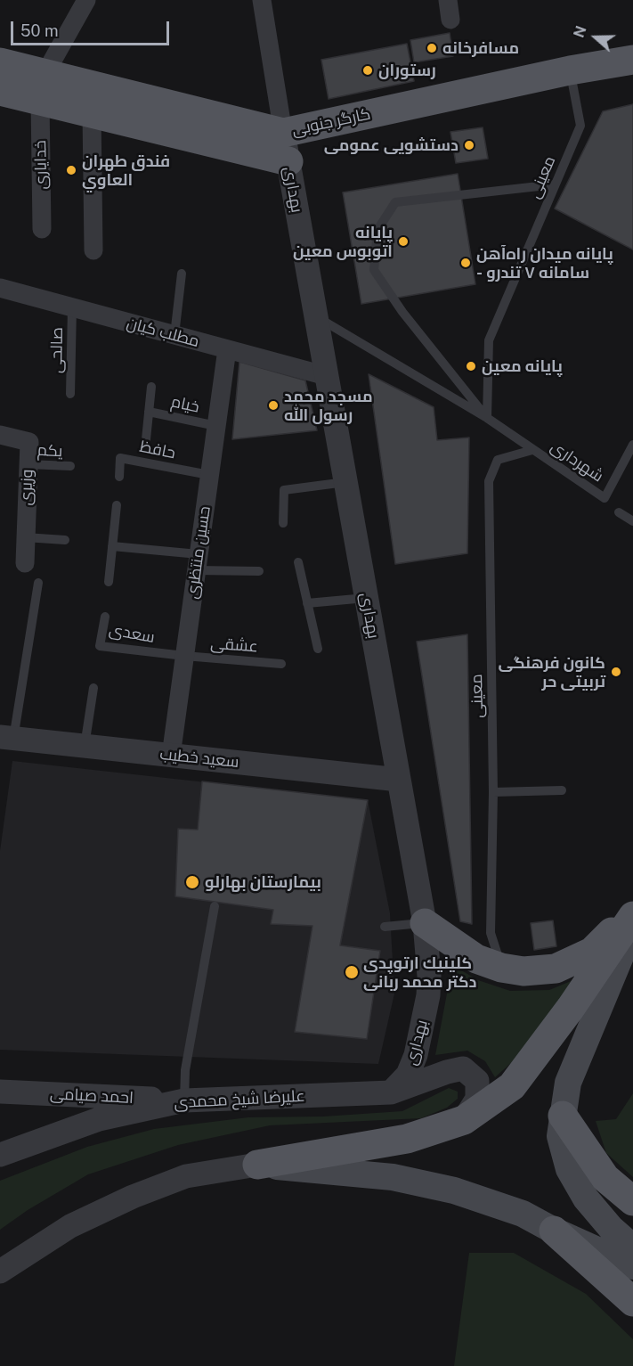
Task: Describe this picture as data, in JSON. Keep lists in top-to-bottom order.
{
  "streets": {
    "main road": ["کارگر جنوبی"],
    "street": [
      "خدایاری",
      "بهداری",
      "مطلب کیان",
      "وزیری",
      "حسین منتظری",
      "سعید خطیب",
      "احمد صیامی",
      "علیرضا شیخ محمدی"
    ],
    "lane": [
      "معینی",
      "صالحی",
      "خیام",
      "حافظ",
      "یکم",
      "شهرداری",
      "سعدی",
      "عشقی"
    ]
  },
  "crossings": [
    ["کارگر جنوبی", "خدایاری"],
    ["کارگر جنوبی", "معینی"],
    ["کارگر جنوبی", "بهداری"],
    ["معینی", "شهرداری"],
    ["بهداری", "مطلب کیان"],
    ["بهداری", "سعید خطیب"],
    ["بهداری", "علیرضا شیخ محمدی"],
    ["مطلب کیان", "صالحی"],
    ["مطلب کیان", "حسین منتظری"],
    ["خیام", "حسین منتظری"],
    ["حافظ", "حسین منتظری"],
    ["یکم", "وزیری"],
    ["حسین منتظری", "سعدی"],
    ["حسین منتظری", "عشقی"],
    ["حسین منتظری", "سعید خطیب"],
    ["سعدی", "عشقی"],
    ["احمد صیامی", "علیرضا شیخ محمدی"]
  ],
  "places": [
    "مسافرخانه",
    "رستوران",
    "دستشویی عمومی",
    "فندق طهران العاوي",
    "پایانه اتوبوس معین",
    "پایانه میدان راه‌آهن - سامانه ۷ تندرو",
    "پایانه معین",
    "مسجد محمد رسول الله",
    "کانون فرهنگی تربیتی حر",
    "بیمارستان بهارلو",
    "كلينيك ارتوپدى دكتر محمد ربانى"
  ],
  "scale_bar": "50 m",
  "north": "left"
}
